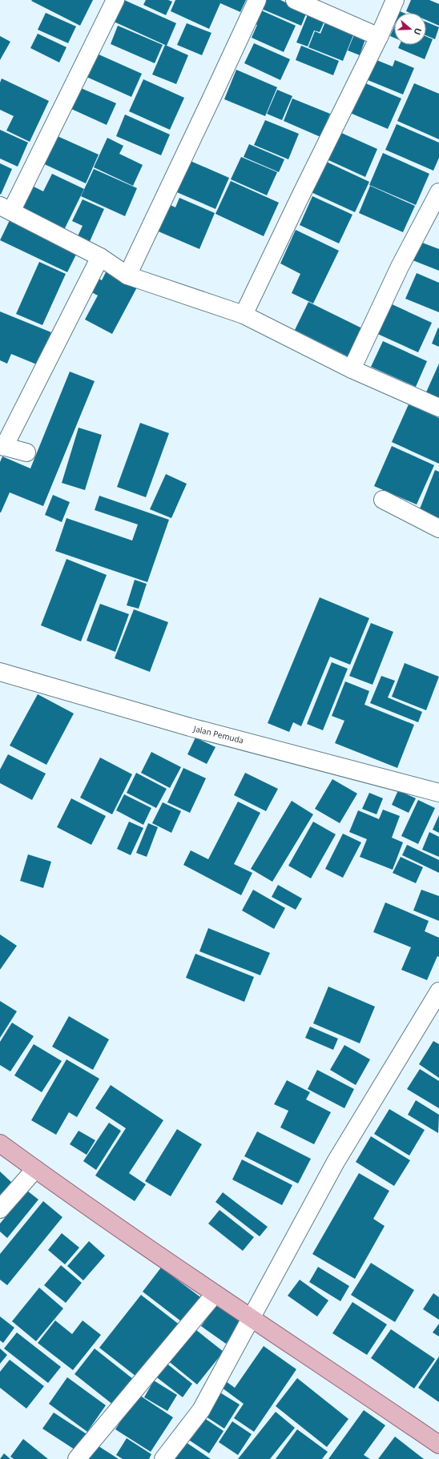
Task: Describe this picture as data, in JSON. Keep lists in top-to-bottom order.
{
  "streets": {
    "street": ["Jalan Pemuda"]
  },
  "north": "right"
}
